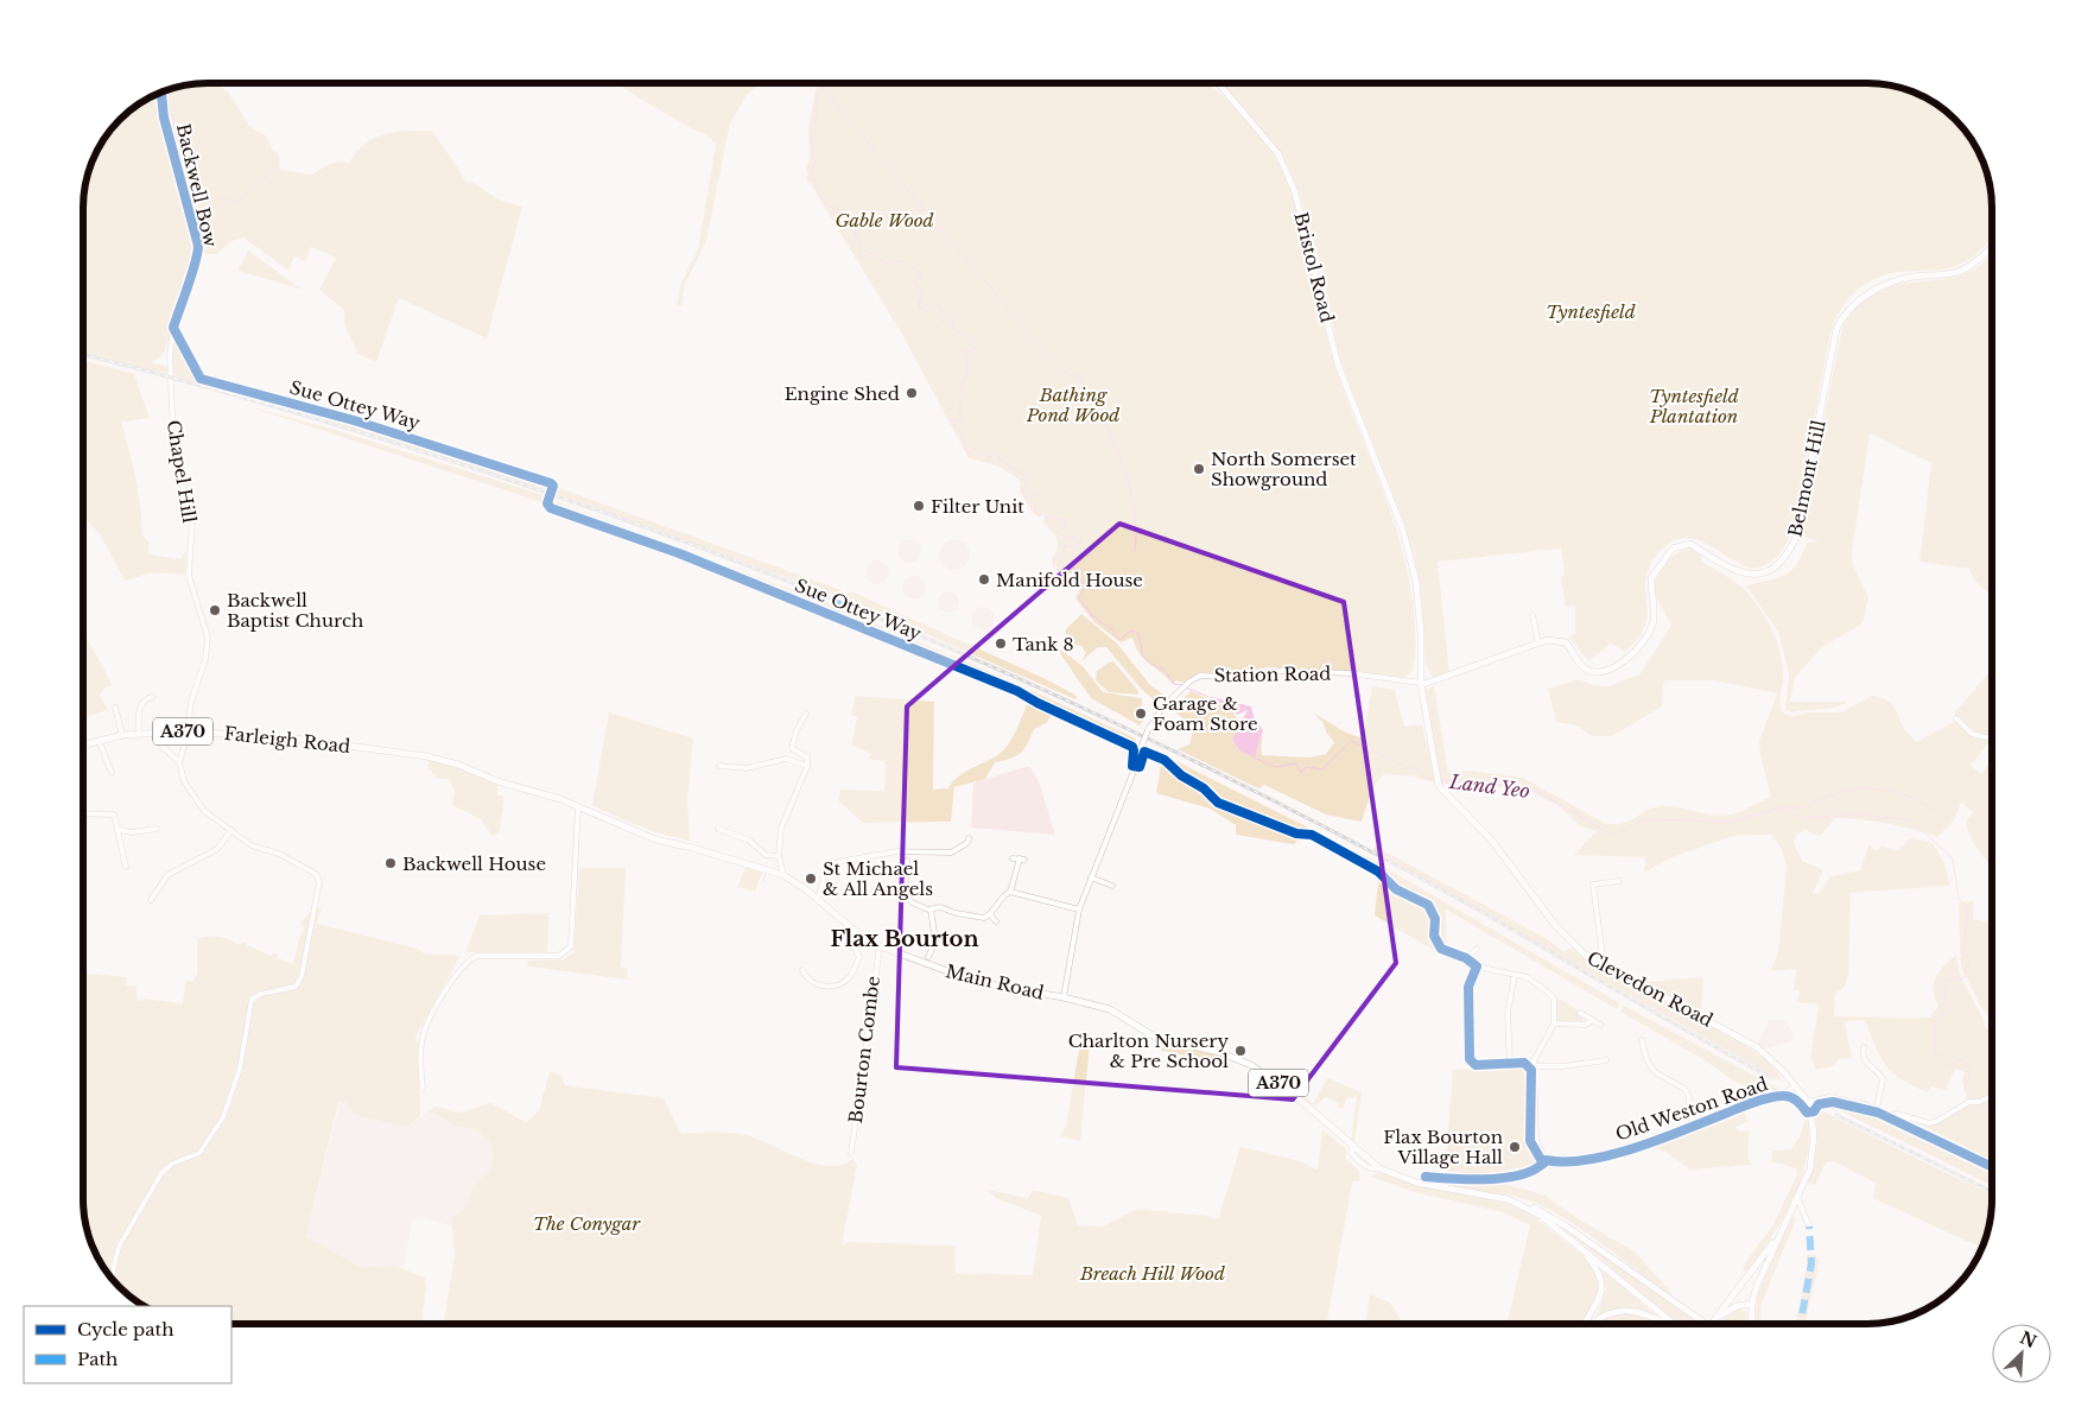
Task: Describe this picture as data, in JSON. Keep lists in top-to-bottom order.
{
  "streets": {
    "main road": [
      "Bristol Road",
      "Belmont Hill",
      "A370",
      "Farleigh Road",
      "Main Road",
      "Clevedon Road"
    ],
    "street": [
      "Backwell Bow",
      "Chapel Hill",
      "Station Road",
      "Bourton Combe",
      "Old Weston Road"
    ],
    "cycle path": ["Sue Ottey Way"]
  },
  "crossings": [
    ["Backwell Bow", "Chapel Hill"],
    ["Bristol Road", "Belmont Hill"],
    ["Bristol Road", "Station Road"],
    ["Bristol Road", "Clevedon Road"],
    ["Chapel Hill", "Farleigh Road"],
    ["Belmont Hill", "Station Road"],
    ["Belmont Hill", "Clevedon Road"],
    ["Station Road", "Clevedon Road"],
    ["A370", "Main Road"],
    ["Farleigh Road", "Main Road"],
    ["Main Road", "Bourton Combe"],
    ["Clevedon Road", "Old Weston Road"]
  ],
  "districts": ["Flax Bourton"],
  "water": ["Land Yeo"],
  "parks": [
    "Gable Wood",
    "Tyntesfield",
    "Bathing Pond Wood",
    "Tyntesfield Plantation",
    "The Conygar",
    "Breach Hill Wood"
  ],
  "places": [
    "Engine Shed",
    "North Somerset Showground",
    "Filter Unit",
    "Manifold House",
    "Backwell Baptist Church",
    "Tank 8",
    "Garage & Foam Store",
    "Backwell House",
    "St Michael & All Angels",
    "Charlton Nursery & Pre School",
    "Flax Bourton Village Hall"
  ],
  "legend": ["Cycle path", "Path"],
  "north": "top right"
}
